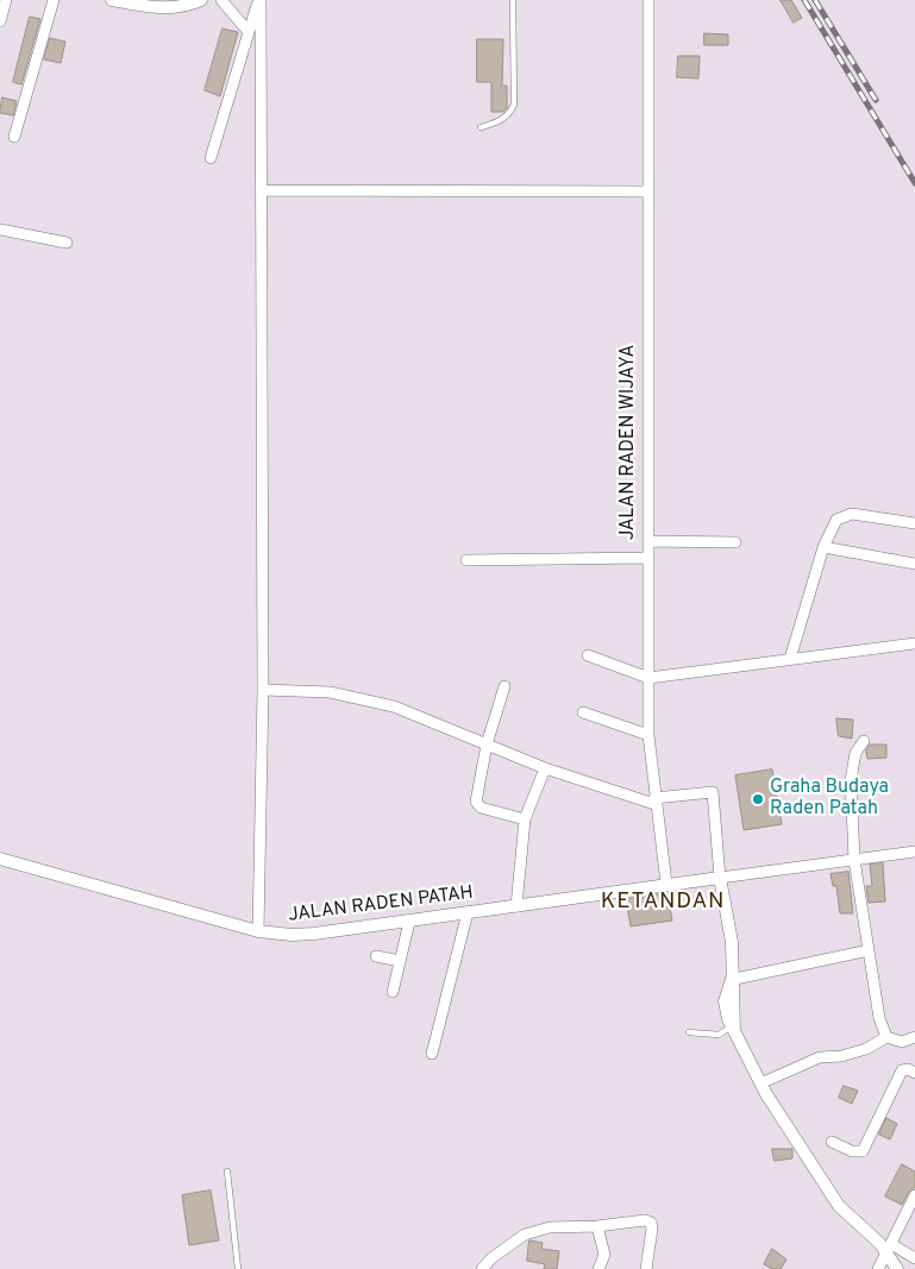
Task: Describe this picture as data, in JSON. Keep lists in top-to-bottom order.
{
  "streets": {
    "street": ["JALAN RADEN WIJAYA", "JALAN RADEN PATAH"]
  },
  "crossings": [
    ["JALAN RADEN WIJAYA", "JALAN RADEN PATAH"]
  ],
  "districts": ["KETANDAN"],
  "places": ["Graha Budaya Raden Patah"]
}
